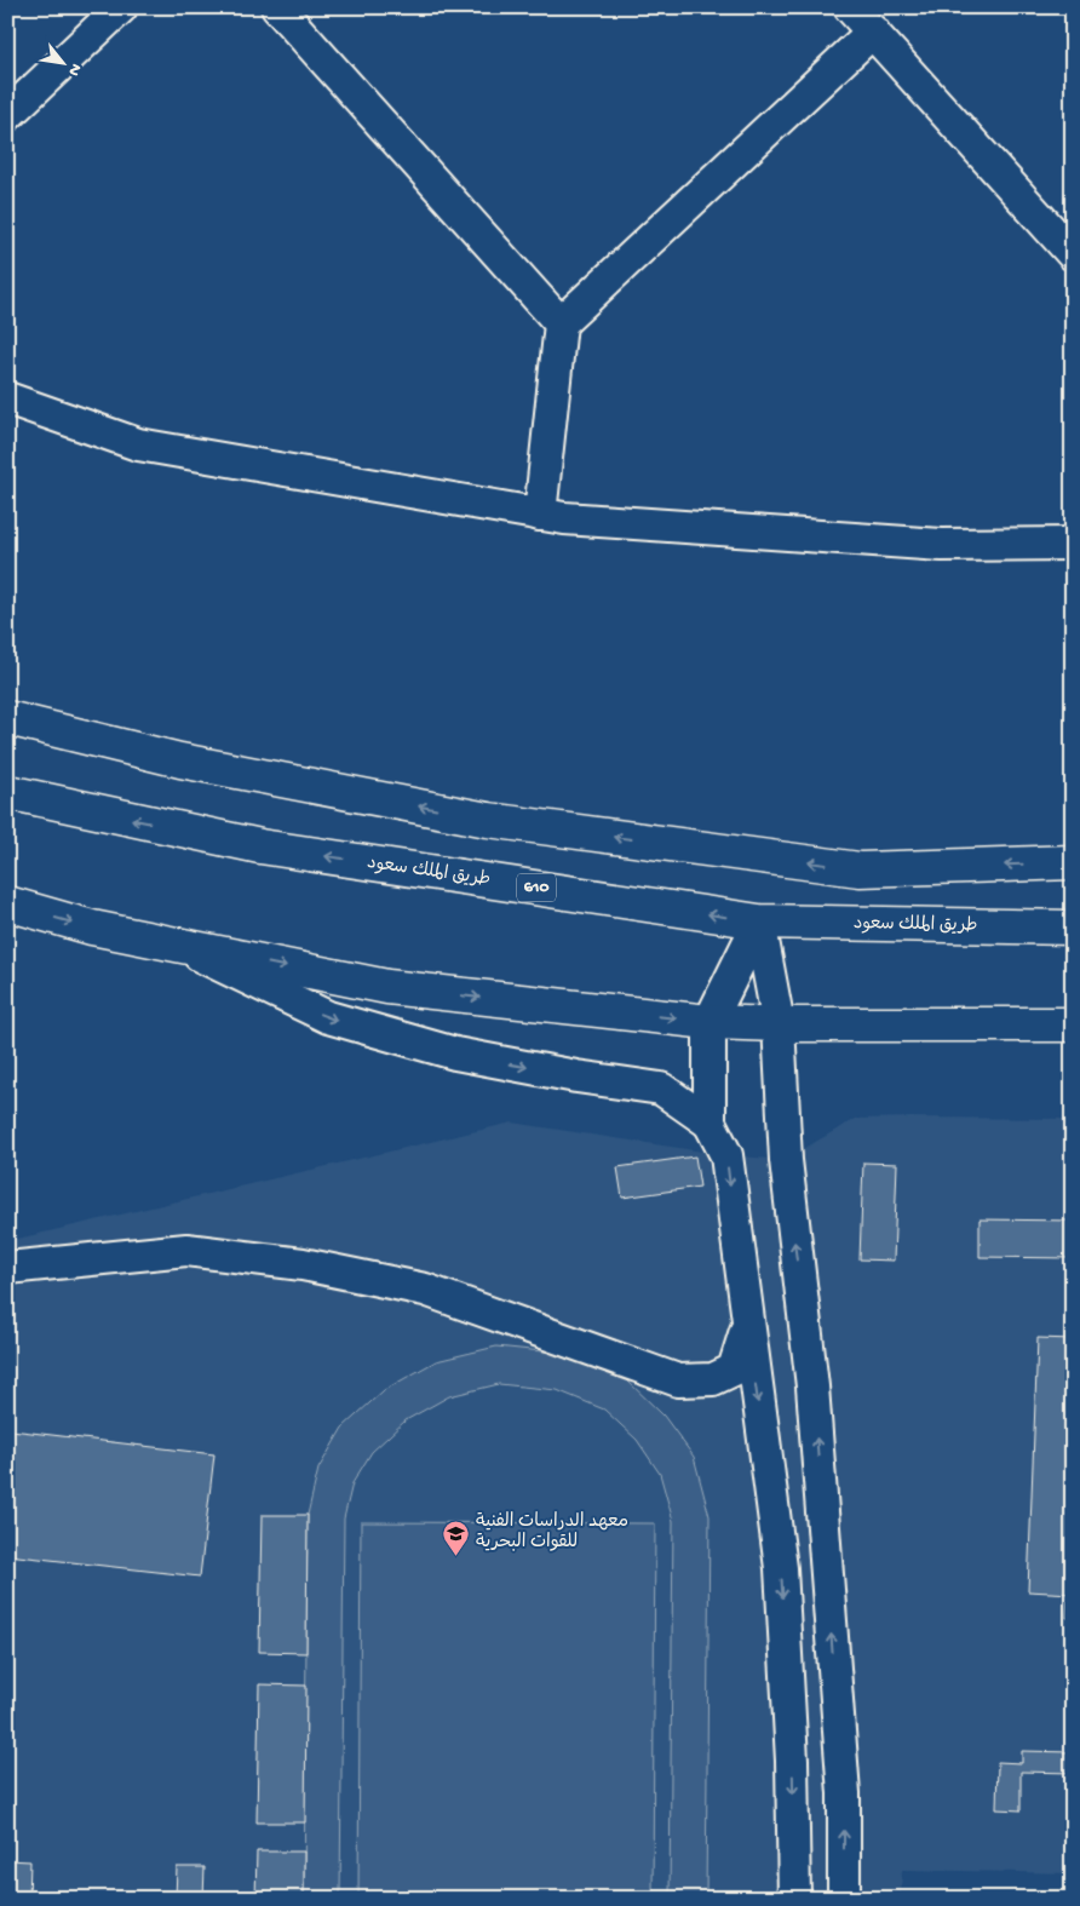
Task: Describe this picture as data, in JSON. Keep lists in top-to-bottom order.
{
  "streets": {
    "main road": ["طريق الملك سعود", "610"]
  },
  "places": {
    "school or university": ["معهد الدراسات الفنية للقوات البحرية"]
  },
  "north": "bottom right"
}
